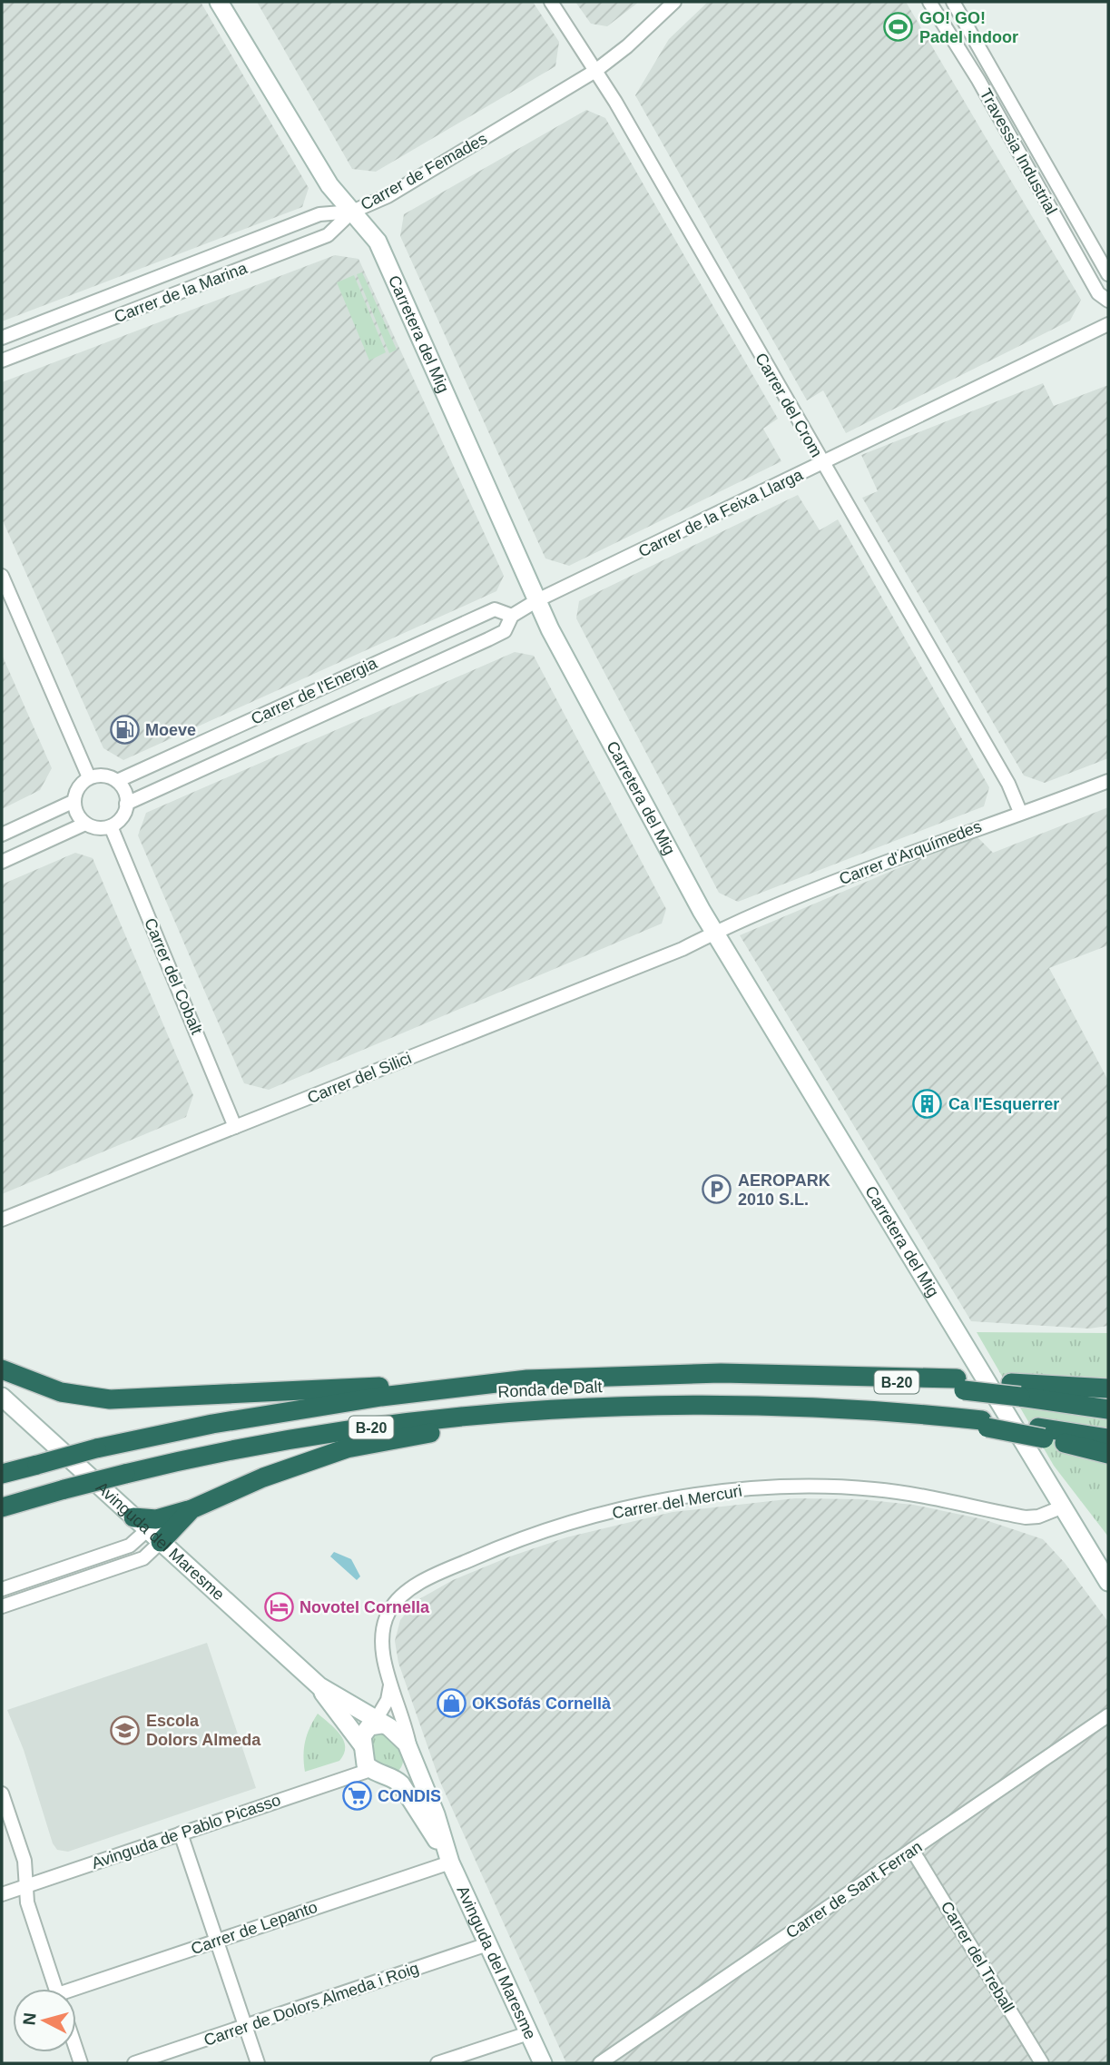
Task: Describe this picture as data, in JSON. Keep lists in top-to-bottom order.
{
  "streets": {
    "highway": ["B-20", "Ronda de Dalt"],
    "street": [
      "Travessia Industrial",
      "Carrer de Femades",
      "Carrer de la Marina",
      "Carretera del Mig",
      "Carrer del Crom",
      "Carrer de la Feixa Llarga",
      "Carrer de l'Energia",
      "Carrer d'Arquímedes",
      "Carrer del Cobalt",
      "Carrer del Silici",
      "Carrer del Mercuri",
      "Avinguda del Maresme",
      "Avinguda de Pablo Picasso",
      "Carrer de Sant Ferran",
      "Carrer de Lepanto",
      "Carrer del Treball",
      "Carrer de Dolors Almeda i Roig"
    ]
  },
  "crossings": [
    ["Carrer de Femades", "Carrer de la Marina"],
    ["Carrer de Femades", "Carretera del Mig"],
    ["Carrer de Femades", "Carrer del Crom"],
    ["Carrer de la Marina", "Carretera del Mig"],
    ["Carretera del Mig", "Carrer de la Feixa Llarga"],
    ["Carretera del Mig", "Carrer de l'Energia"],
    ["Carretera del Mig", "Carrer d'Arquímedes"],
    ["Carretera del Mig", "Carrer del Silici"],
    ["Carretera del Mig", "Carrer del Mercuri"],
    ["Carrer del Crom", "Carrer de la Feixa Llarga"],
    ["Carrer del Crom", "Carrer d'Arquímedes"],
    ["Carrer de la Feixa Llarga", "Carrer de l'Energia"],
    ["Carrer de l'Energia", "Carrer del Cobalt"],
    ["Carrer d'Arquímedes", "Carrer del Silici"],
    ["Carrer del Cobalt", "Carrer del Silici"],
    ["B-20", "Ronda de Dalt"],
    ["Carrer del Mercuri", "Avinguda de Pablo Picasso"],
    ["Avinguda del Maresme", "Carrer de Lepanto"],
    ["Avinguda del Maresme", "Carrer de Dolors Almeda i Roig"],
    ["Carrer de Sant Ferran", "Carrer del Treball"]
  ],
  "places": {
    "sports": ["GO! GO! Padel indoor"],
    "fuel station": ["Moeve"],
    "building": ["Ca l'Esquerrer"],
    "parking": ["AEROPARK 2010 S.L."],
    "hotel": ["Novotel Cornella"],
    "shop": ["OKSofás Cornellà"],
    "school or university": ["Escola Dolors Almeda"],
    "supermarket": ["CONDIS"]
  },
  "north": "left"
}
